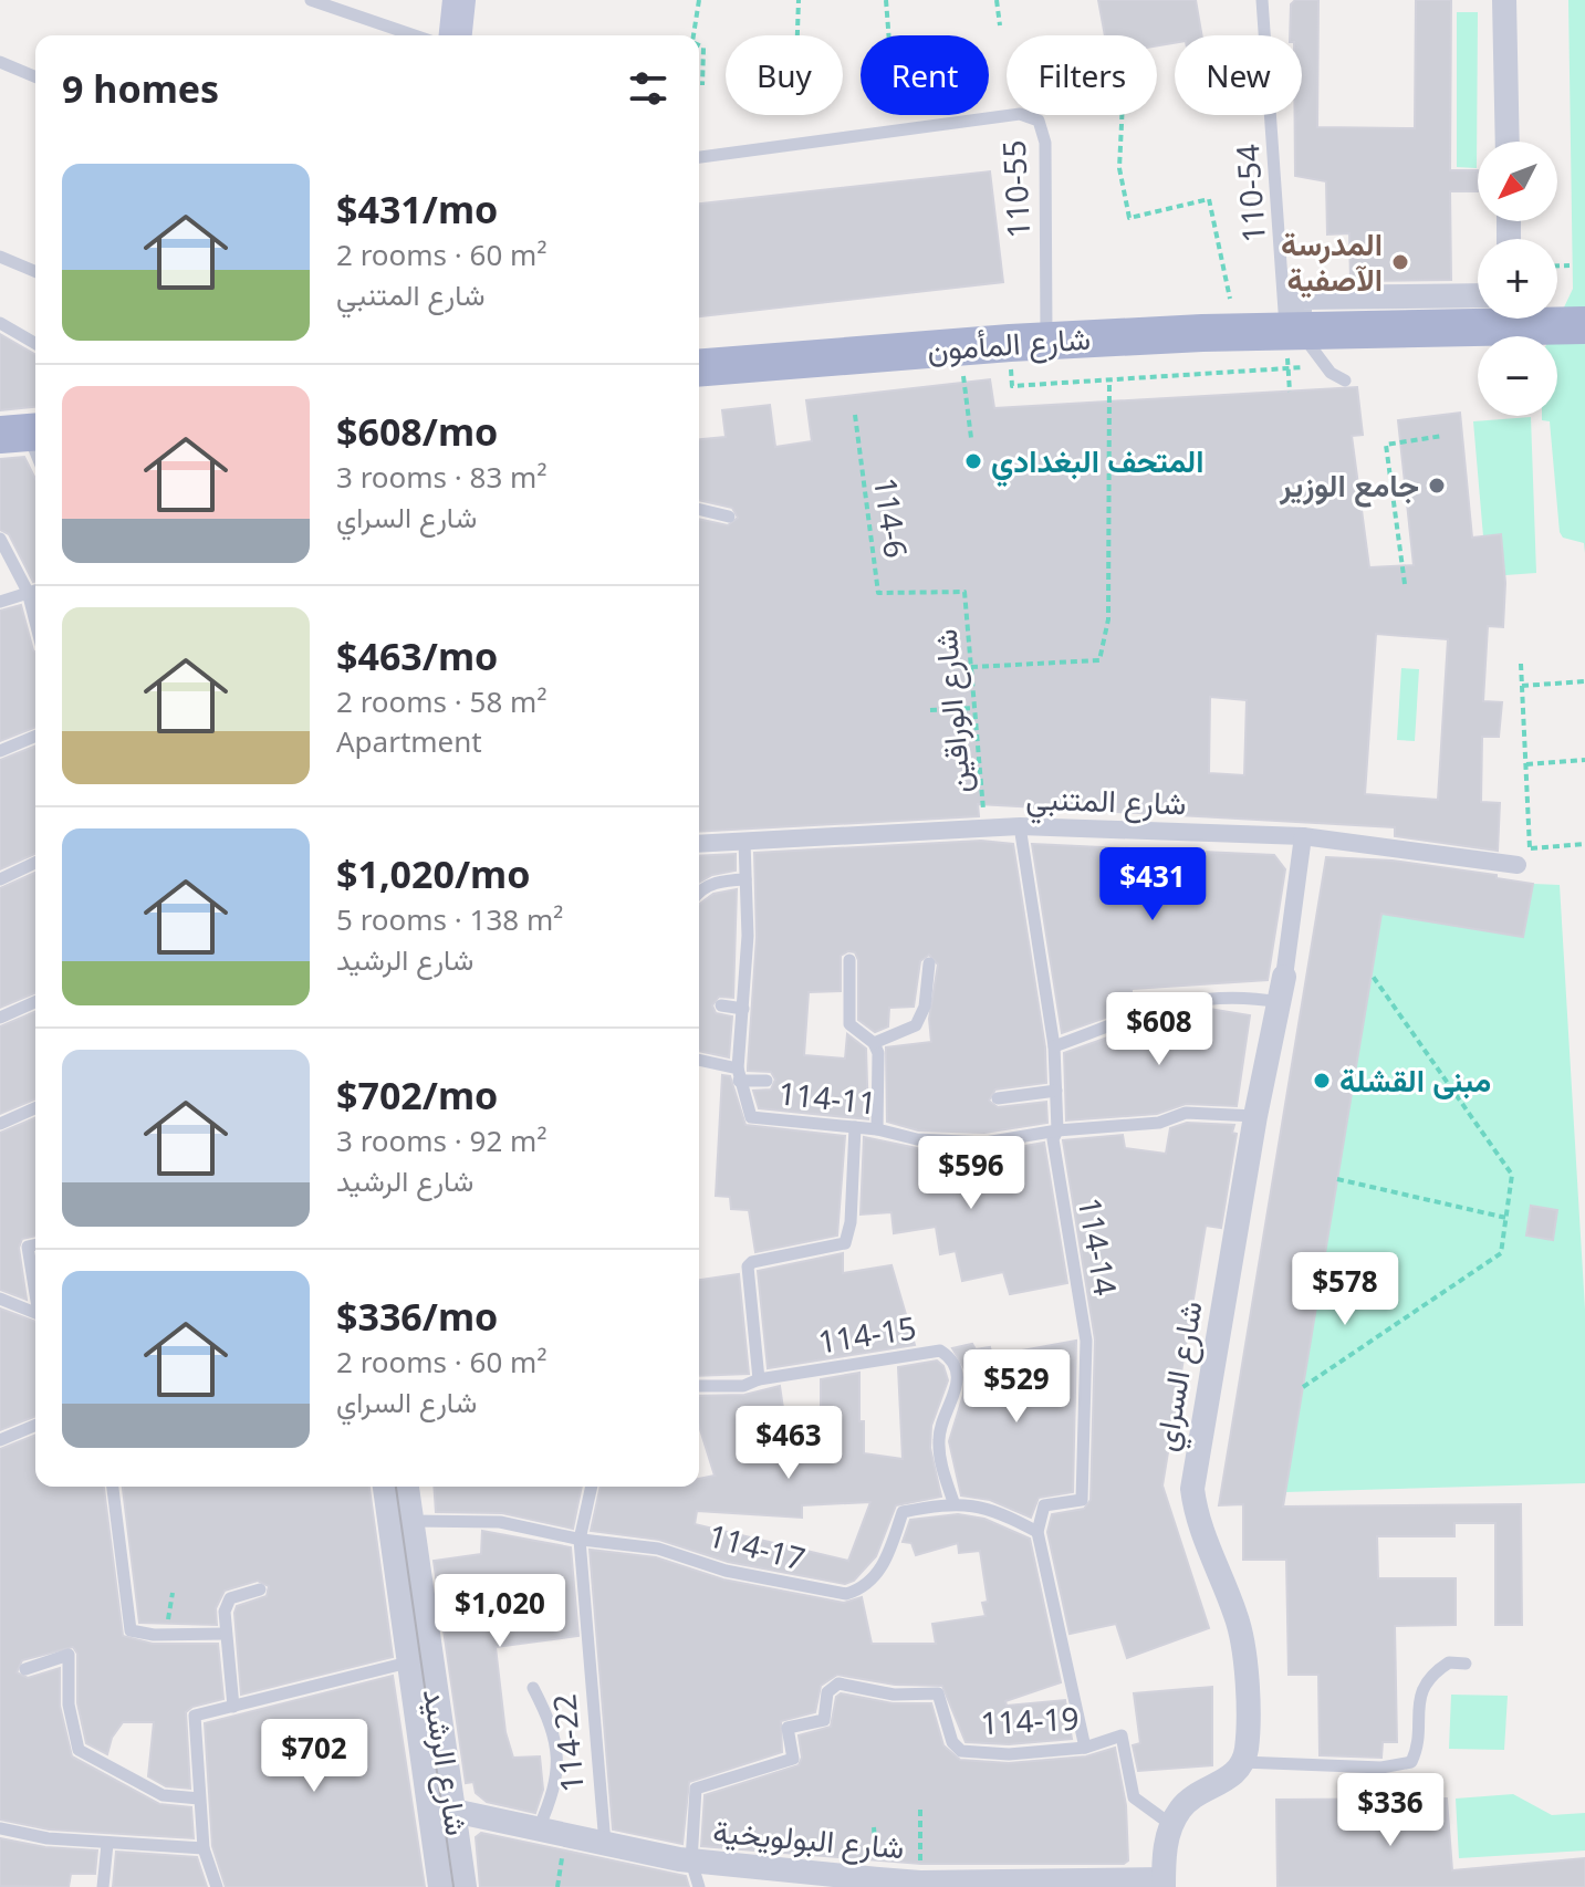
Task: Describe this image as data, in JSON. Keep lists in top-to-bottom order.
{
  "streets": {
    "main road": ["شارع المأمون"],
    "street": [
      "شارع المتنبي",
      "شارع السراي",
      "شارع الرشيد",
      "شارع البولويخية"
    ],
    "lane": [
      "110-55",
      "110-54",
      "114-11",
      "114-14",
      "114-15",
      "114-17",
      "114-19",
      "114-22"
    ],
    "path": ["114-6", "شارع الوراقين"]
  },
  "crossings": [
    ["110-55", "شارع المأمون"],
    ["110-54", "شارع المأمون"],
    ["114-6", "شارع الوراقين"],
    ["شارع الوراقين", "شارع المتنبي"],
    ["شارع المتنبي", "114-14"],
    ["شارع المتنبي", "شارع السراي"],
    ["114-11", "114-14"],
    ["114-11", "شارع السراي"],
    ["114-14", "114-17"],
    ["114-15", "114-17"],
    ["114-17", "114-22"],
    ["114-17", "شارع الرشيد"],
    ["114-19", "شارع البولويخية"],
    ["114-22", "شارع البولويخية"],
    ["شارع الرشيد", "شارع البولويخية"]
  ],
  "places": [
    "المدرسة الآصفية",
    "المتحف البغدادي",
    "جامع الوزير",
    "مبنى القشلة"
  ],
  "north": "bottom left",
  "page": {
    "chip": [
      "Buy",
      "Rent",
      "Filters",
      "New"
    ],
    "heading": "9 homes",
    "map_buttons": ["+", "−"],
    "list": [
      {
        "name": "$431/mo",
        "note": "2 rooms · 60 m² · شارع المتنبي"
      },
      {
        "name": "$608/mo",
        "note": "3 rooms · 83 m² · شارع السراي"
      },
      {
        "name": "$463/mo",
        "note": "2 rooms · 58 m² · Apartment"
      },
      {
        "name": "$1,020/mo",
        "note": "5 rooms · 138 m² · شارع الرشيد"
      },
      {
        "name": "$702/mo",
        "note": "3 rooms · 92 m² · شارع الرشيد"
      },
      {
        "name": "$336/mo",
        "note": "2 rooms · 60 m² · شارع السراي"
      }
    ],
    "price": [
      "$431",
      "$608",
      "$596",
      "$578",
      "$529",
      "$463",
      "$1,020",
      "$702",
      "$336"
    ]
  }
}
